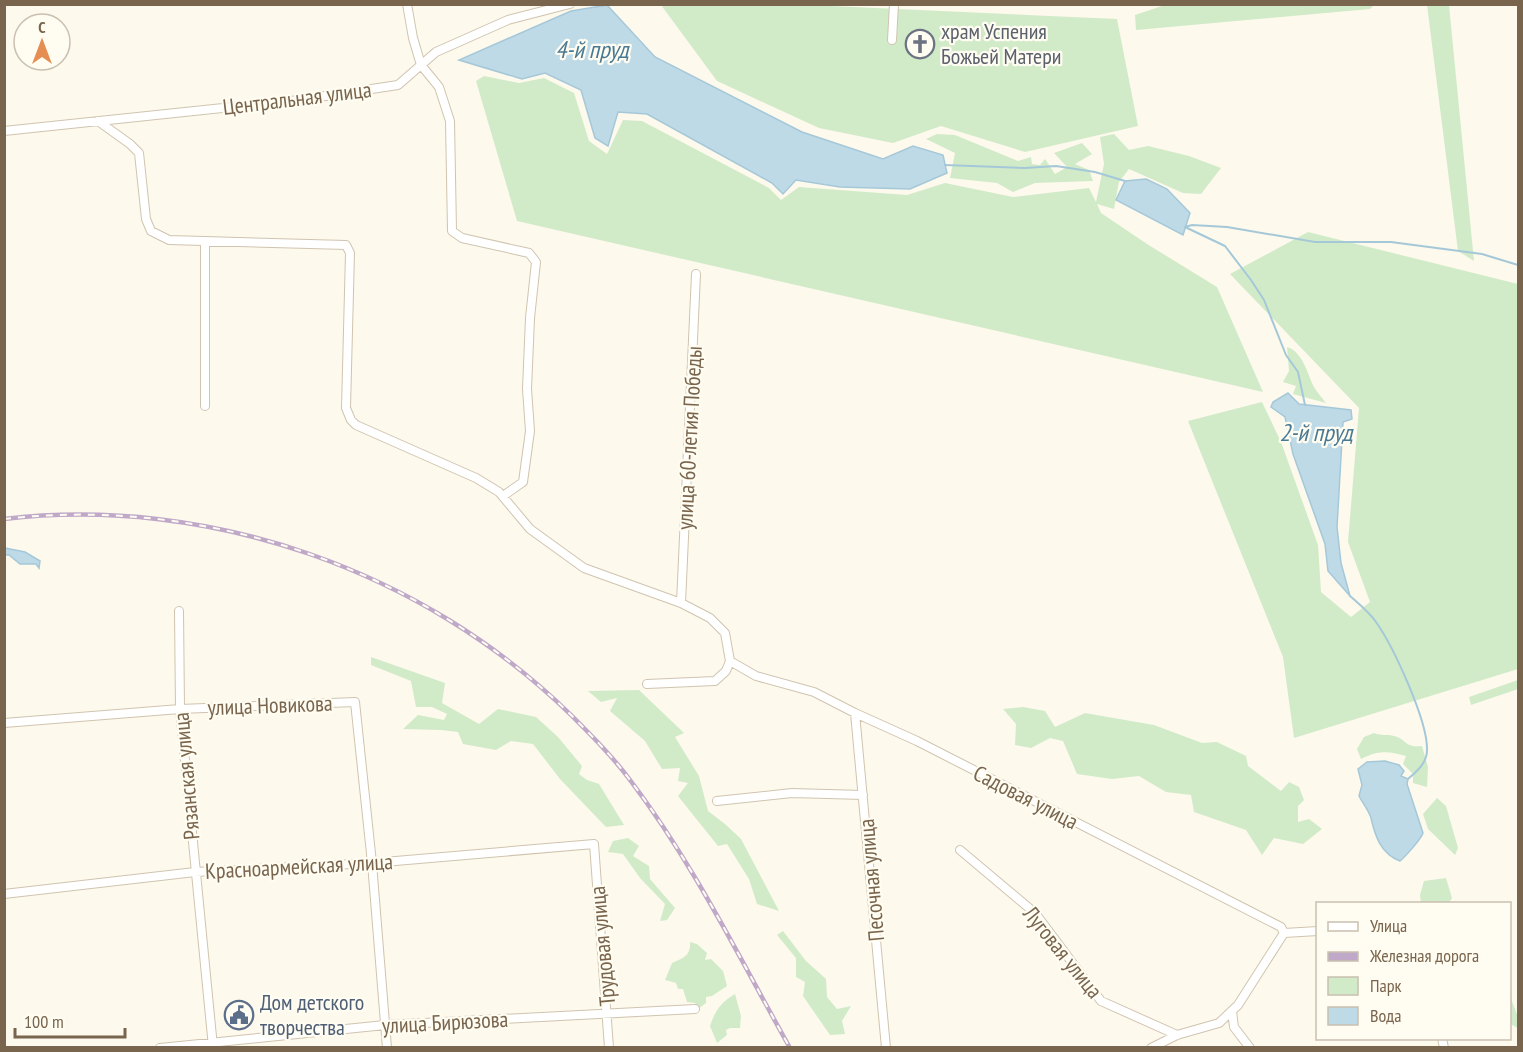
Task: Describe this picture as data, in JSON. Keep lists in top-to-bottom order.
{
  "streets": {
    "street": [
      "Центральная улица",
      "улица 60-летия Победы",
      "улица Новикова",
      "Рязанская улица",
      "Садовая улица",
      "Красноармейская улица",
      "Песочная улица",
      "Трудовая улица",
      "Луговая улица",
      "улица Бирюзова"
    ]
  },
  "crossings": [
    ["улица Новикова", "Рязанская улица"],
    ["улица Новикова", "Красноармейская улица"],
    ["Рязанская улица", "Красноармейская улица"],
    ["Рязанская улица", "улица Бирюзова"],
    ["Садовая улица", "Песочная улица"],
    ["Красноармейская улица", "Трудовая улица"],
    ["Трудовая улица", "улица Бирюзова"]
  ],
  "water": ["4-й пруд", "2-й пруд"],
  "places": {
    "church": ["храм Успения Божьей Матери"],
    "public building": ["Дом детского творчества"]
  },
  "legend": [
    "Улица",
    "Железная дорога",
    "Парк",
    "Вода"
  ],
  "scale_bar": "100 m",
  "north": "top"
}
